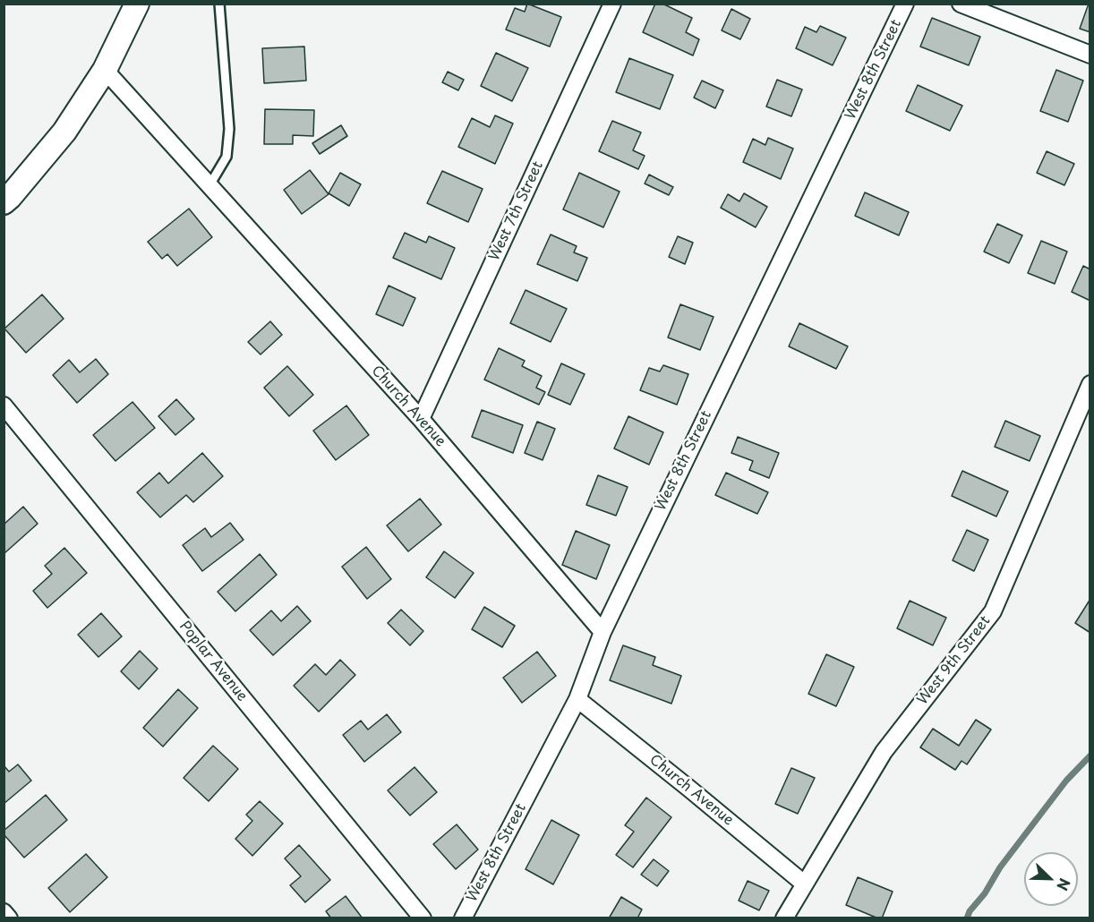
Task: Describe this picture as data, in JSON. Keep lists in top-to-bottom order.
{
  "streets": {
    "street": [
      "West 8th Street",
      "West 7th Street",
      "Church Avenue",
      "West 9th Street",
      "Poplar Avenue"
    ]
  },
  "crossings": [
    ["West 8th Street", "Church Avenue"],
    ["West 7th Street", "Church Avenue"],
    ["Church Avenue", "West 9th Street"]
  ],
  "north": "bottom right"
}
